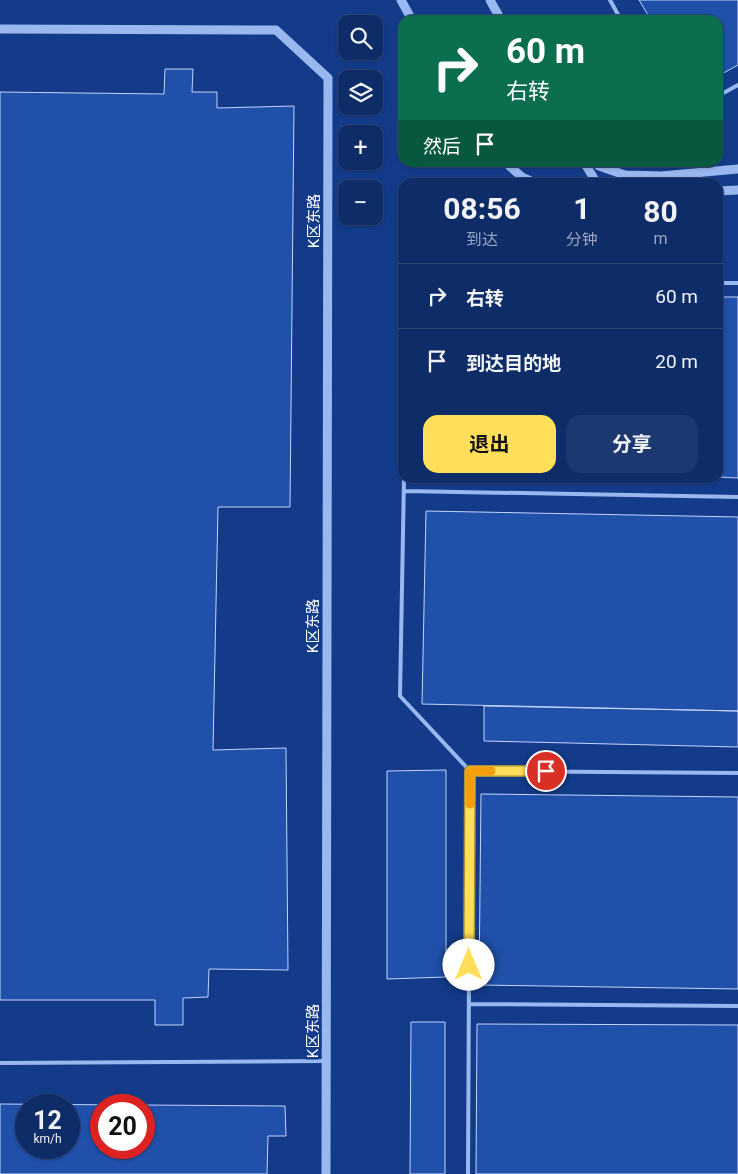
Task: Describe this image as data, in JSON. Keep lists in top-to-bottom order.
{
  "streets": {
    "street": ["K区东路"]
  },
  "page": {
    "map_buttons": ["+", "−"],
    "turn": ["60 m", "右转"],
    "then": "然后",
    "eta": [
      "08:56",
      "到达",
      "1",
      "分钟",
      "80",
      "m"
    ],
    "list": [
      {
        "name": "右转",
        "value": "60 m"
      },
      {
        "name": "到达目的地",
        "value": "20 m"
      }
    ],
    "buttons": ["退出", "分享"],
    "speed": "12 km/h",
    "limit": "20"
  }
}
